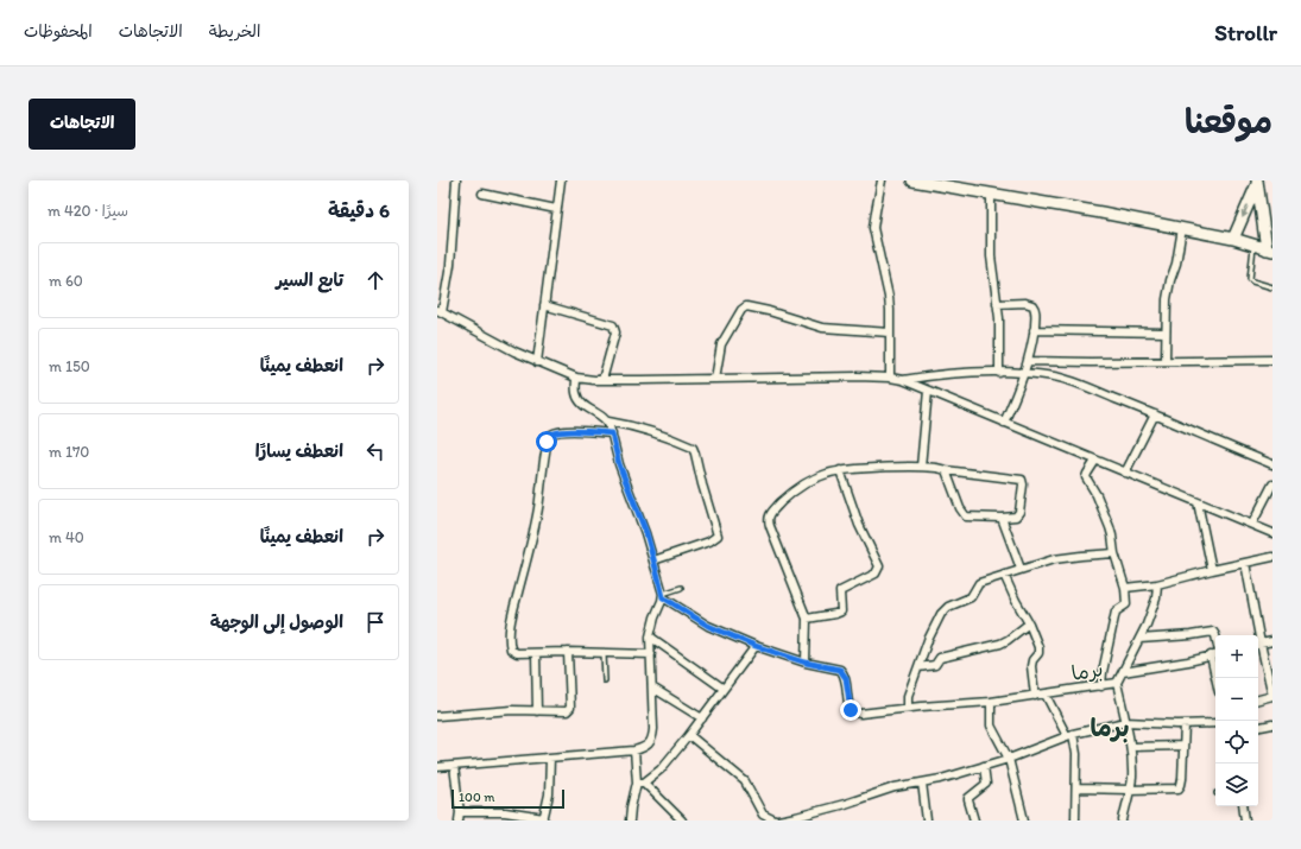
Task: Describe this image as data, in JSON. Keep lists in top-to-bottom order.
{
  "streets": {
    "street": ["برما"]
  },
  "districts": ["برما"],
  "scale_bar": "100 m",
  "page": {
    "header": "Strollr",
    "nav": ["الخريطة", "الاتجاهات", "المحفوظات"],
    "title": "موقعنا",
    "buttons": "الاتجاهات",
    "heading": ["6 دقيقة", "سيرًا · 420 m"],
    "list": [
      ["تابع السير", "60 m"],
      ["انعطف يمينًا", "150 m"],
      ["انعطف يسارًا", "170 m"],
      ["انعطف يمينًا", "40 m"],
      "الوصول إلى الوجهة"
    ],
    "map_buttons": ["+", "−"],
    "scale": "100 m"
  }
}
